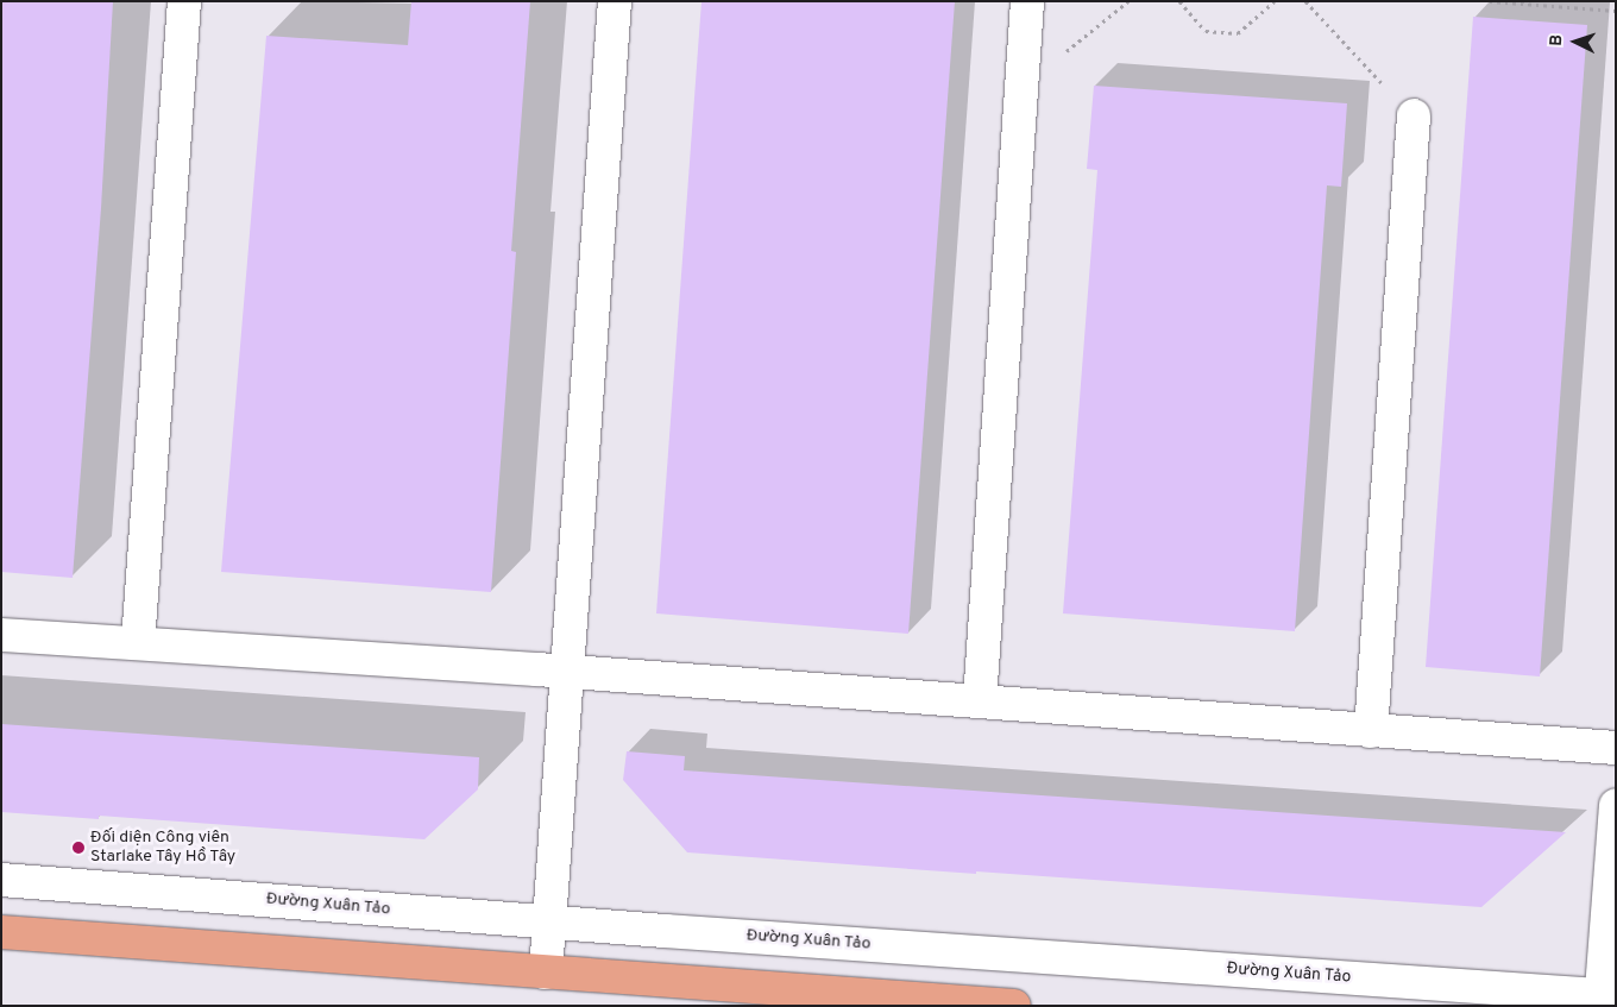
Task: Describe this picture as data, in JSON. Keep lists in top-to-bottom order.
{
  "streets": {
    "street": ["Đường Xuân Tảo"]
  },
  "places": ["Đối diện Công viên Starlake Tây Hồ Tây"],
  "north": "left"
}
